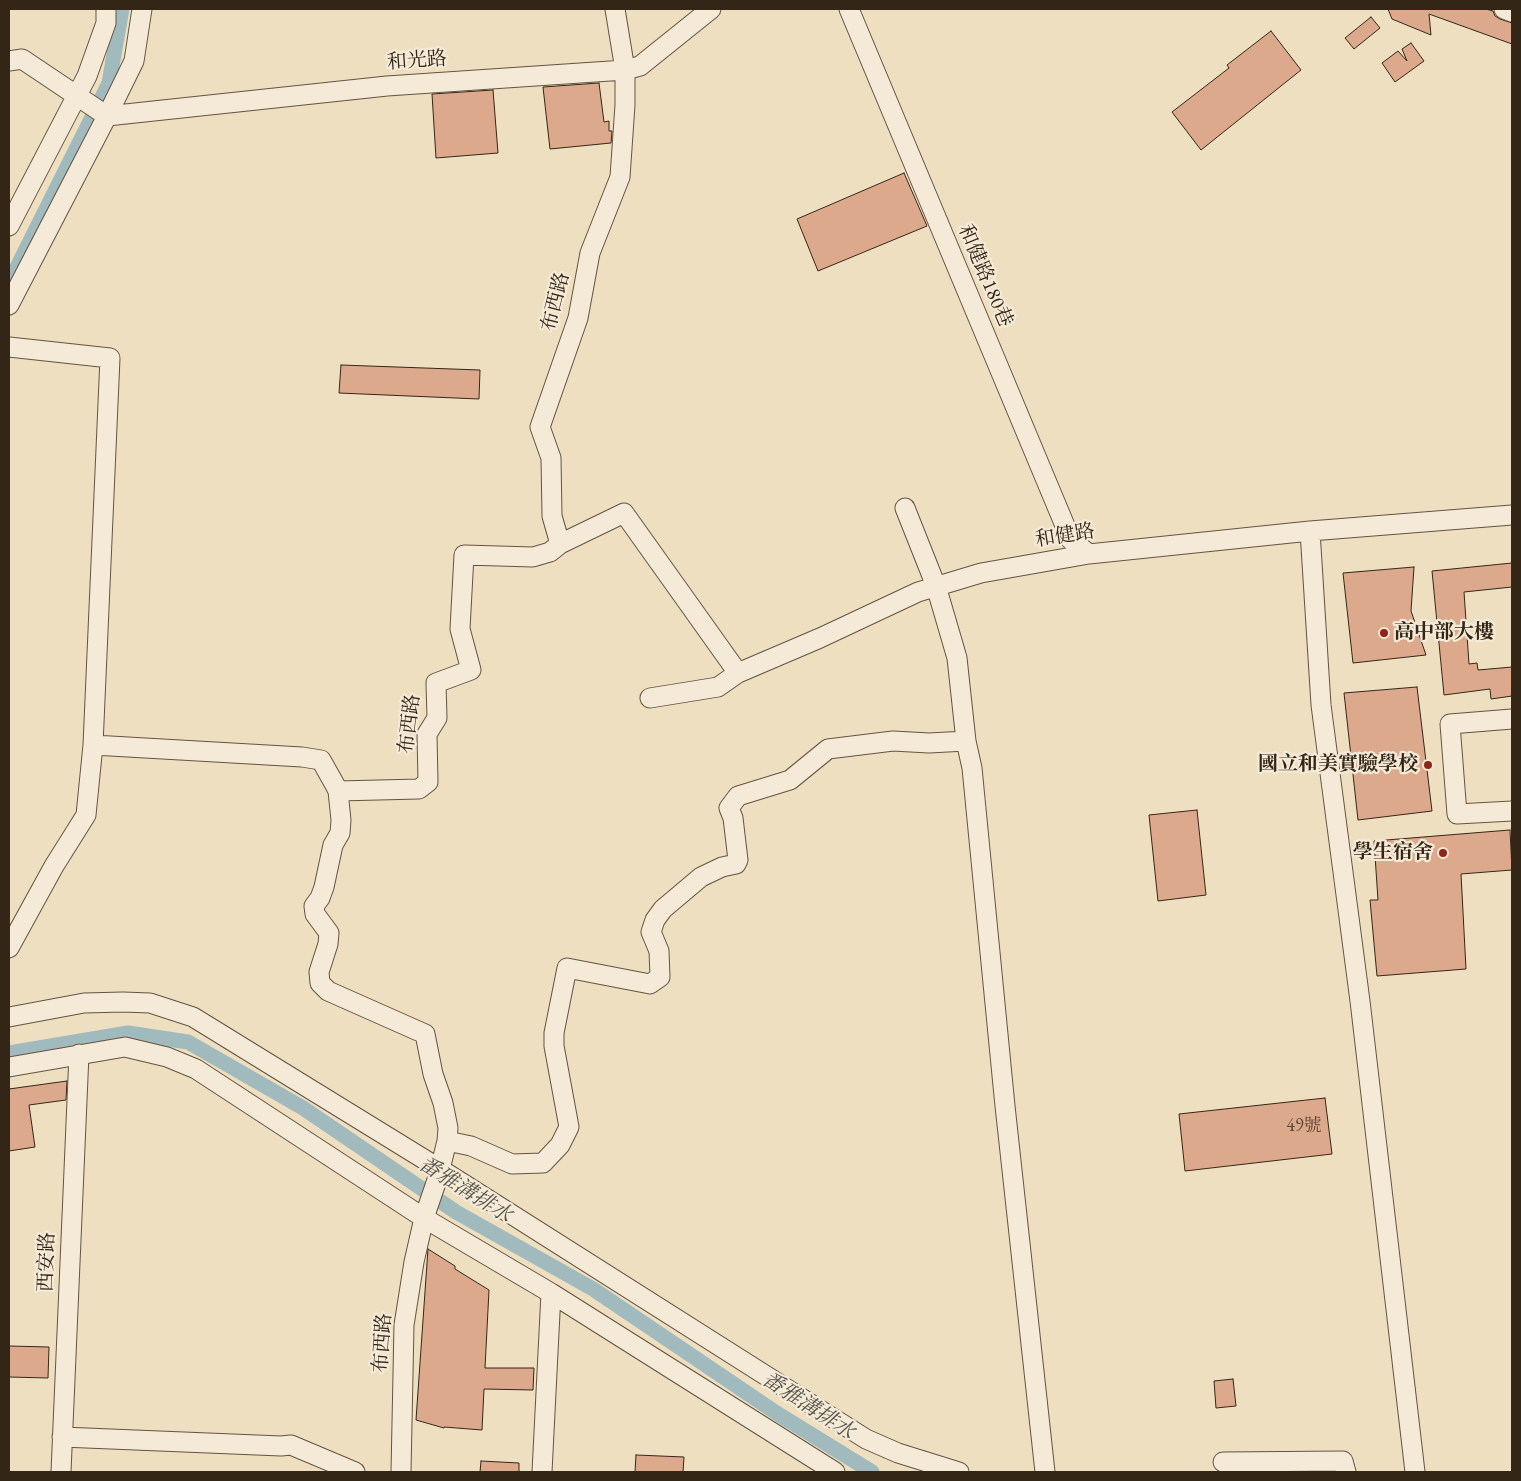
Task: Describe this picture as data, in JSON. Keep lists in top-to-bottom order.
{
  "streets": {
    "street": [
      "和光路",
      "和健路180巷",
      "布西路",
      "和健路",
      "西安路"
    ]
  },
  "crossings": [
    ["和光路", "布西路"],
    ["和健路180巷", "和健路"],
    ["布西路", "和健路"]
  ],
  "water": ["番雅溝排水"],
  "places": ["高中部大樓", "國立和美實驗學校", "學生宿舍"],
  "house_numbers": ["49號"]
}
